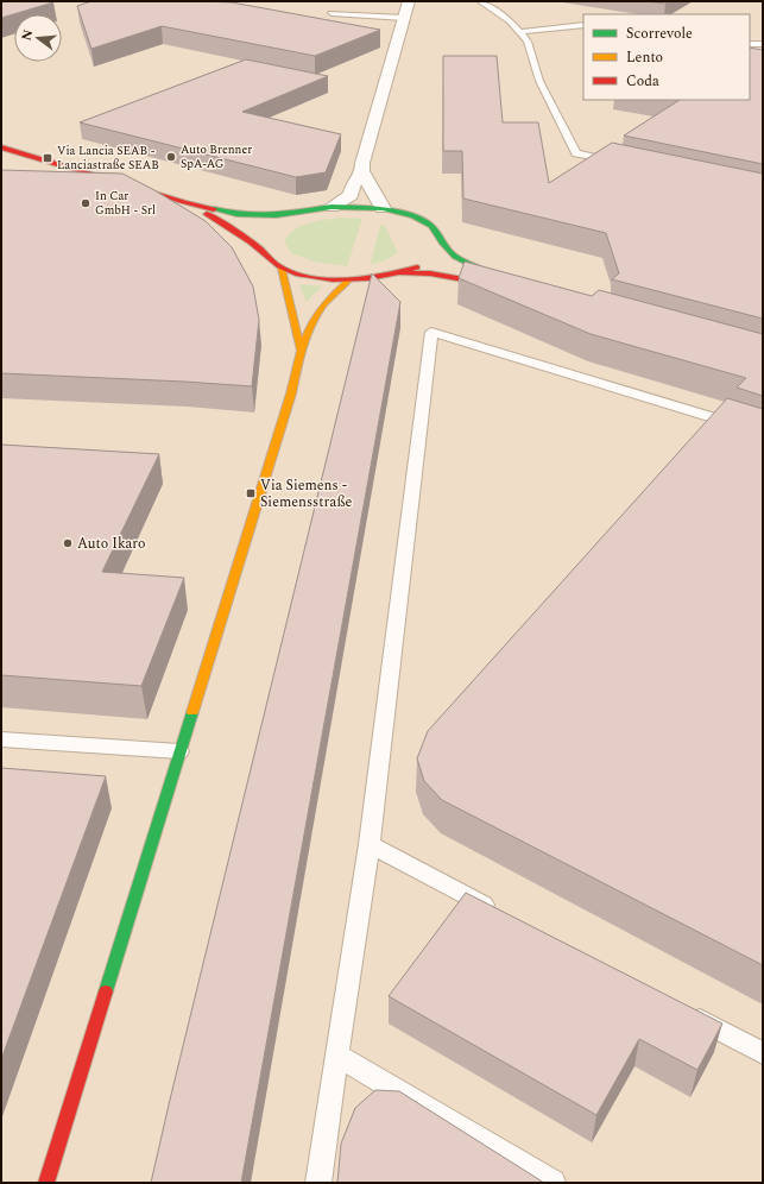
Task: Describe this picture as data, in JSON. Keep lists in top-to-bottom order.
{
  "places": {
    "other": ["Auto Brenner SpA-AG", "In Car GmbH - Srl", "Auto Ikaro"],
    "transit": ["Via Lancia SEAB - Lanciastraße SEAB", "Via Siemens - Siemensstraße"]
  },
  "legend": ["Scorrevole", "Lento", "Coda"],
  "north": "left"
}
